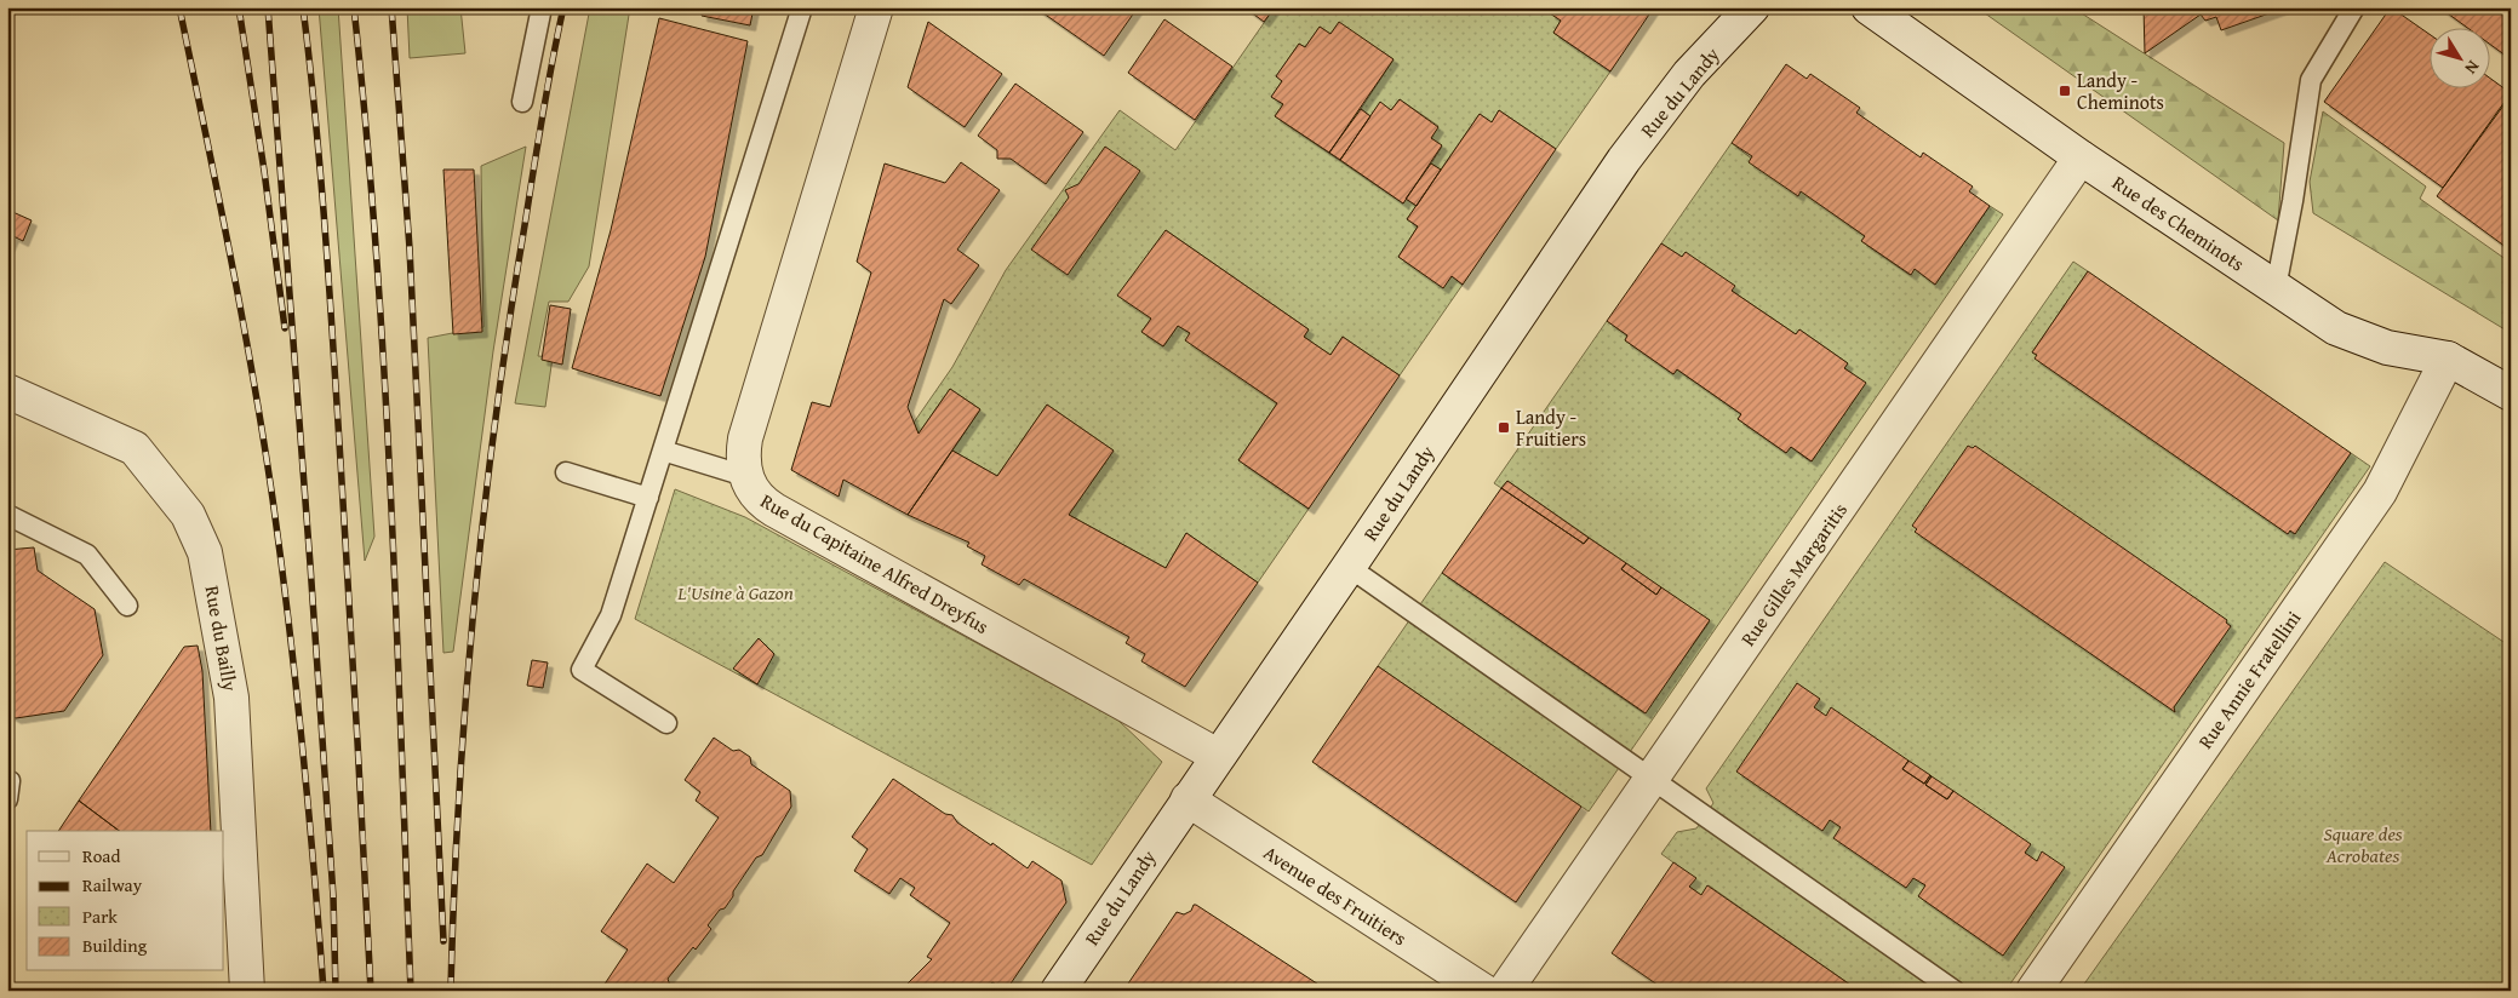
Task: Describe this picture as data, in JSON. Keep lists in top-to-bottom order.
{
  "streets": {
    "street": [
      "Rue du Landy",
      "Rue des Cheminots",
      "Rue du Capitaine Alfred Dreyfus",
      "Rue Gilles Margaritis",
      "Rue du Bailly",
      "Rue Annie Fratellini",
      "Avenue des Fruitiers"
    ]
  },
  "crossings": [
    ["Rue du Landy", "Rue du Capitaine Alfred Dreyfus"],
    ["Rue du Landy", "Avenue des Fruitiers"],
    ["Rue des Cheminots", "Rue Gilles Margaritis"],
    ["Rue des Cheminots", "Rue Annie Fratellini"]
  ],
  "parks": ["L'Usine à Gazon", "Square des Acrobates"],
  "places": {
    "transit": ["Landy - Cheminots", "Landy - Fruitiers"]
  },
  "legend": [
    "Road",
    "Railway",
    "Park",
    "Building"
  ],
  "north": "bottom right"
}
